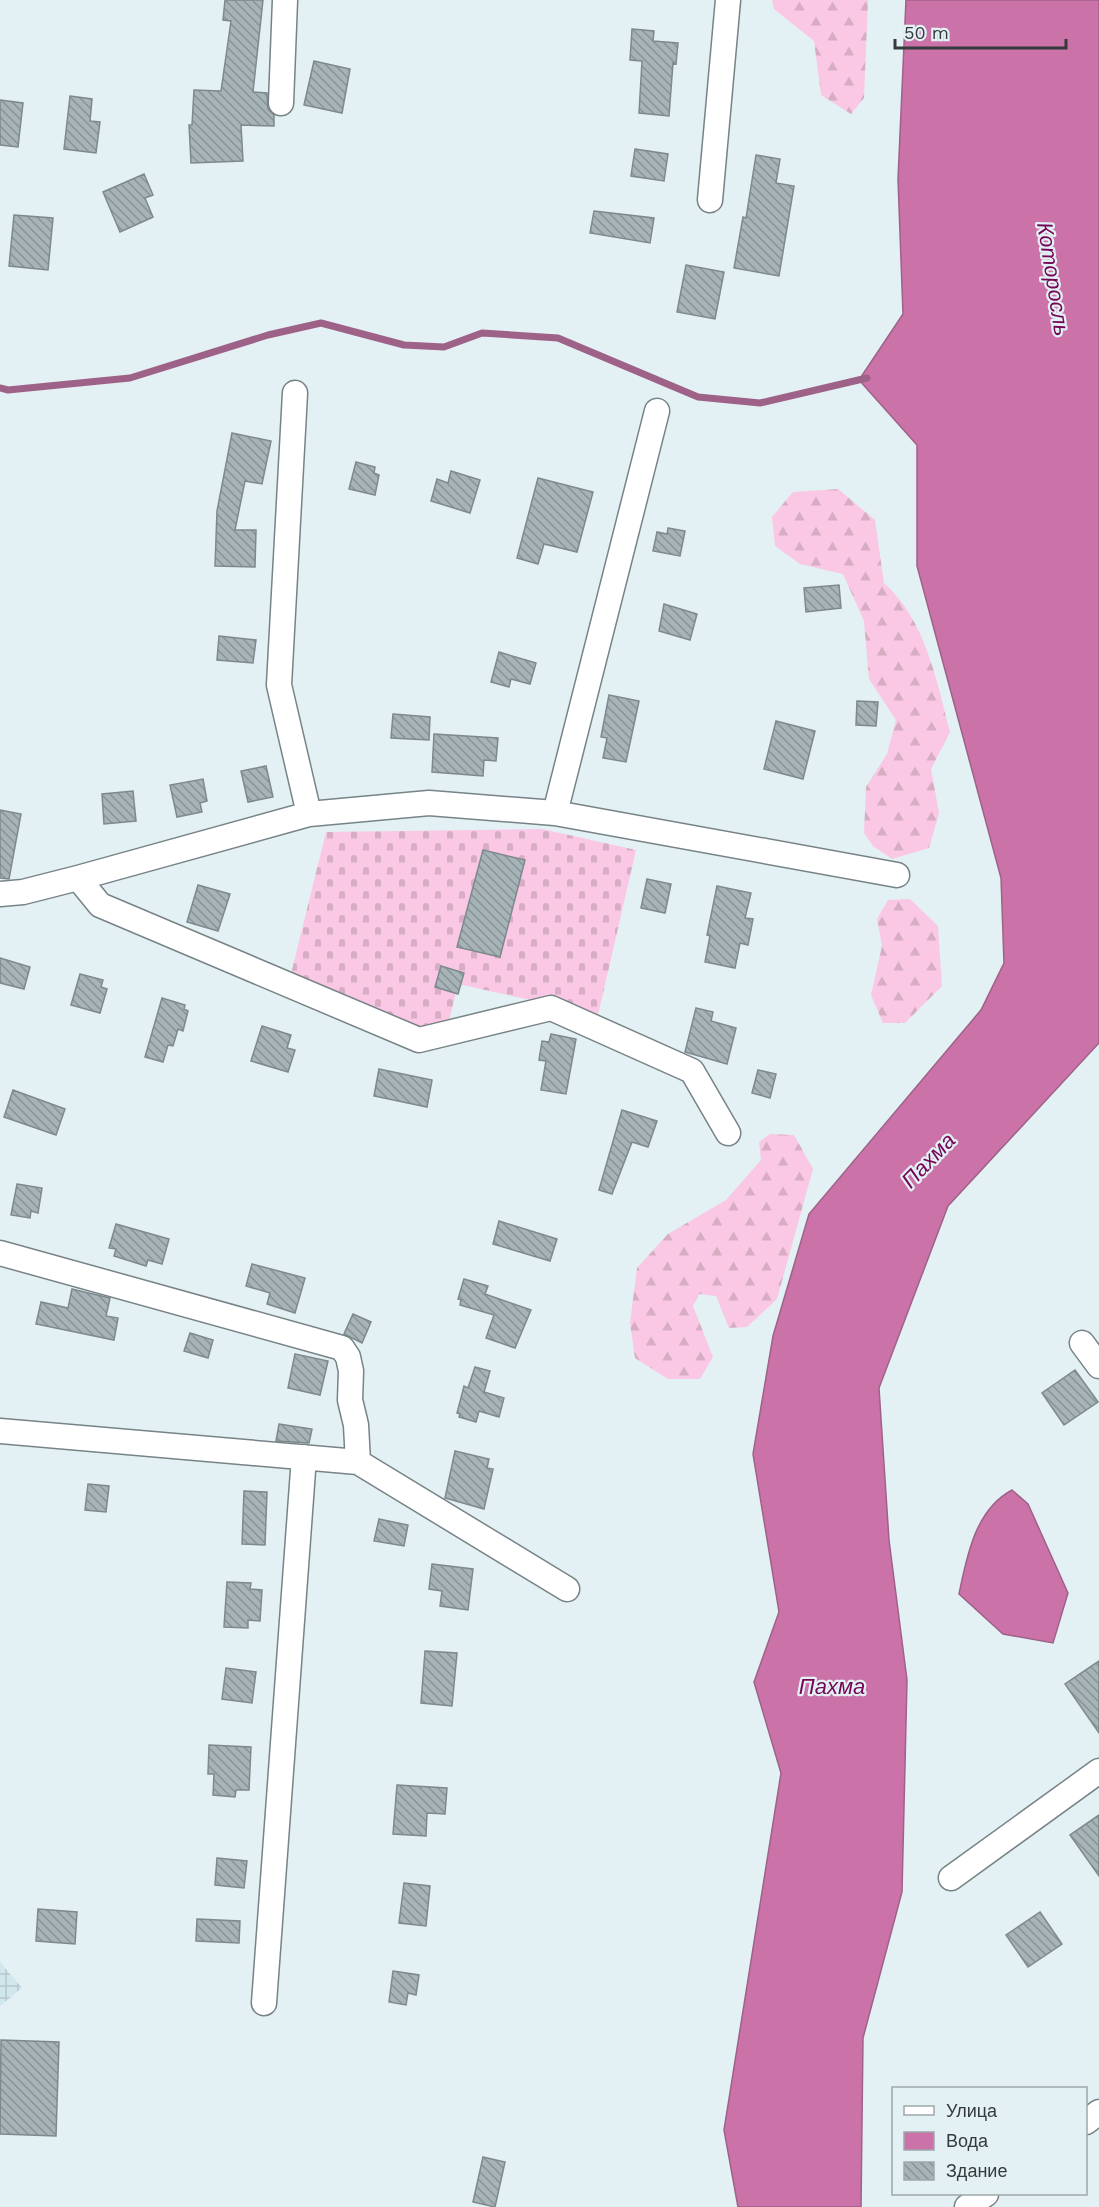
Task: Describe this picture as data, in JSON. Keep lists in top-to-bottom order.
{
  "water": ["Которосль", "Пахма"],
  "legend": ["Улица", "Вода", "Здание"],
  "scale_bar": "50 m"
}
